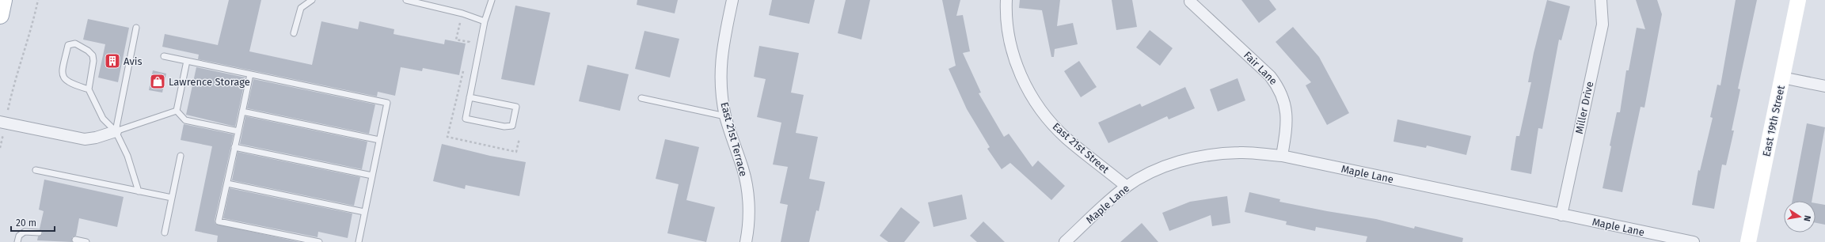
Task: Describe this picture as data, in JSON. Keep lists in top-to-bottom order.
{
  "streets": {
    "street": [
      "Fair Lane",
      "Miller Drive",
      "East 19th Street",
      "East 21st Terrace",
      "East 21st Street",
      "Maple Lane"
    ]
  },
  "crossings": [
    ["Fair Lane", "Maple Lane"],
    ["Miller Drive", "Maple Lane"],
    ["East 21st Street", "Maple Lane"]
  ],
  "places": {
    "building": ["Avis"],
    "shop": ["Lawrence Storage"]
  },
  "scale_bar": "20 m",
  "north": "right"
}
